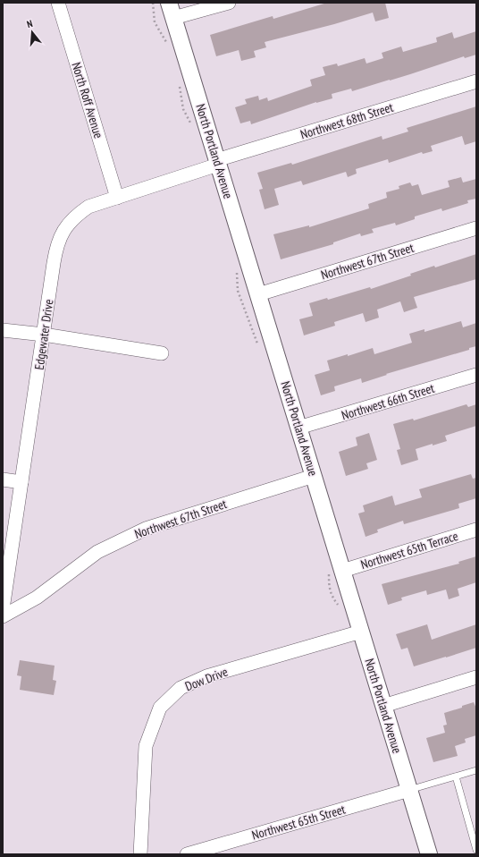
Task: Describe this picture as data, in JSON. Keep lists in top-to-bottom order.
{
  "streets": {
    "street": [
      "North Roff Avenue",
      "Northwest 68th Street",
      "North Portland Avenue",
      "Northwest 67th Street",
      "Edgewater Drive",
      "Northwest 66th Street",
      "Northwest 65th Terrace",
      "Dow Drive",
      "Northwest 65th Street"
    ]
  },
  "crossings": [
    ["North Roff Avenue", "Edgewater Drive"],
    ["Northwest 68th Street", "North Portland Avenue"],
    ["Northwest 68th Street", "Edgewater Drive"],
    ["North Portland Avenue", "Northwest 67th Street"],
    ["North Portland Avenue", "Edgewater Drive"],
    ["North Portland Avenue", "Northwest 66th Street"],
    ["North Portland Avenue", "Northwest 65th Terrace"],
    ["North Portland Avenue", "Dow Drive"],
    ["North Portland Avenue", "Northwest 65th Street"]
  ],
  "north": "top"
}
